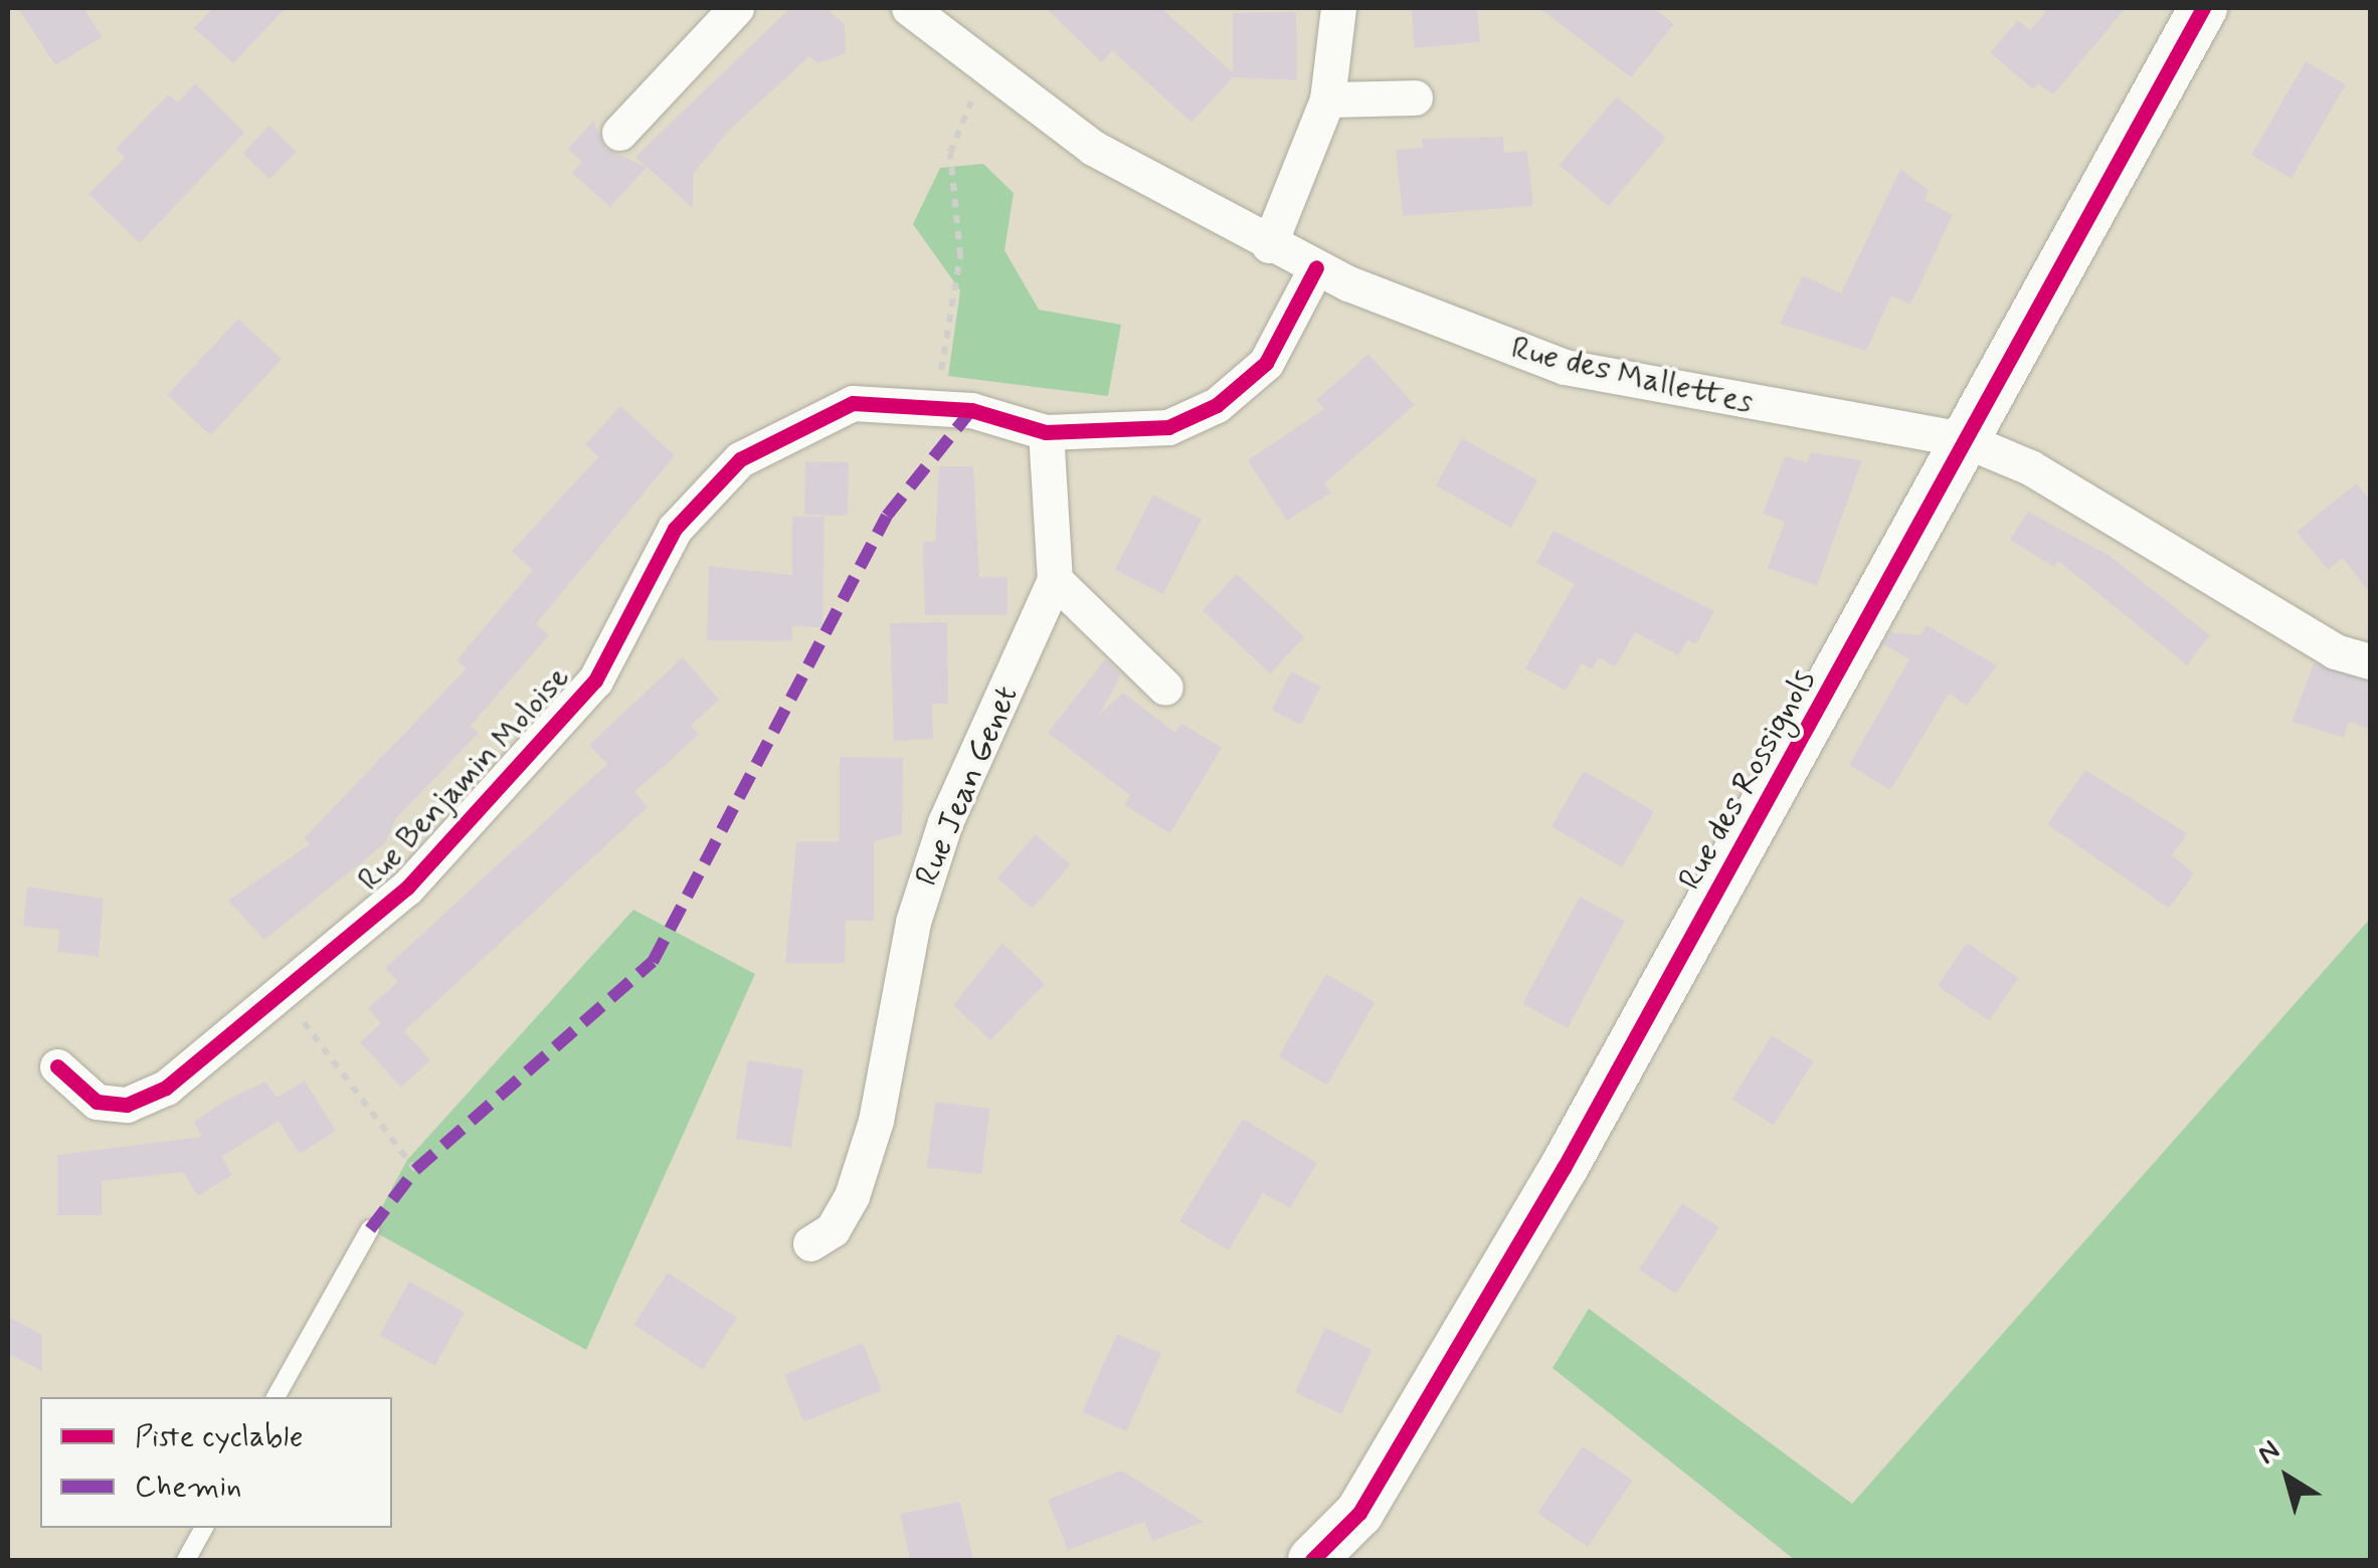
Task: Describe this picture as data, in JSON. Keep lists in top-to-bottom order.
{
  "streets": {
    "street": [
      "Rue des Mallettes",
      "Rue Benjamin Moloise",
      "Rue des Rossignols",
      "Rue Jean Genet"
    ]
  },
  "crossings": [
    ["Rue des Mallettes", "Rue Benjamin Moloise"],
    ["Rue des Mallettes", "Rue des Rossignols"],
    ["Rue Benjamin Moloise", "Rue Jean Genet"]
  ],
  "legend": ["Piste cyclable", "Chemin"],
  "north": "top left"
}
